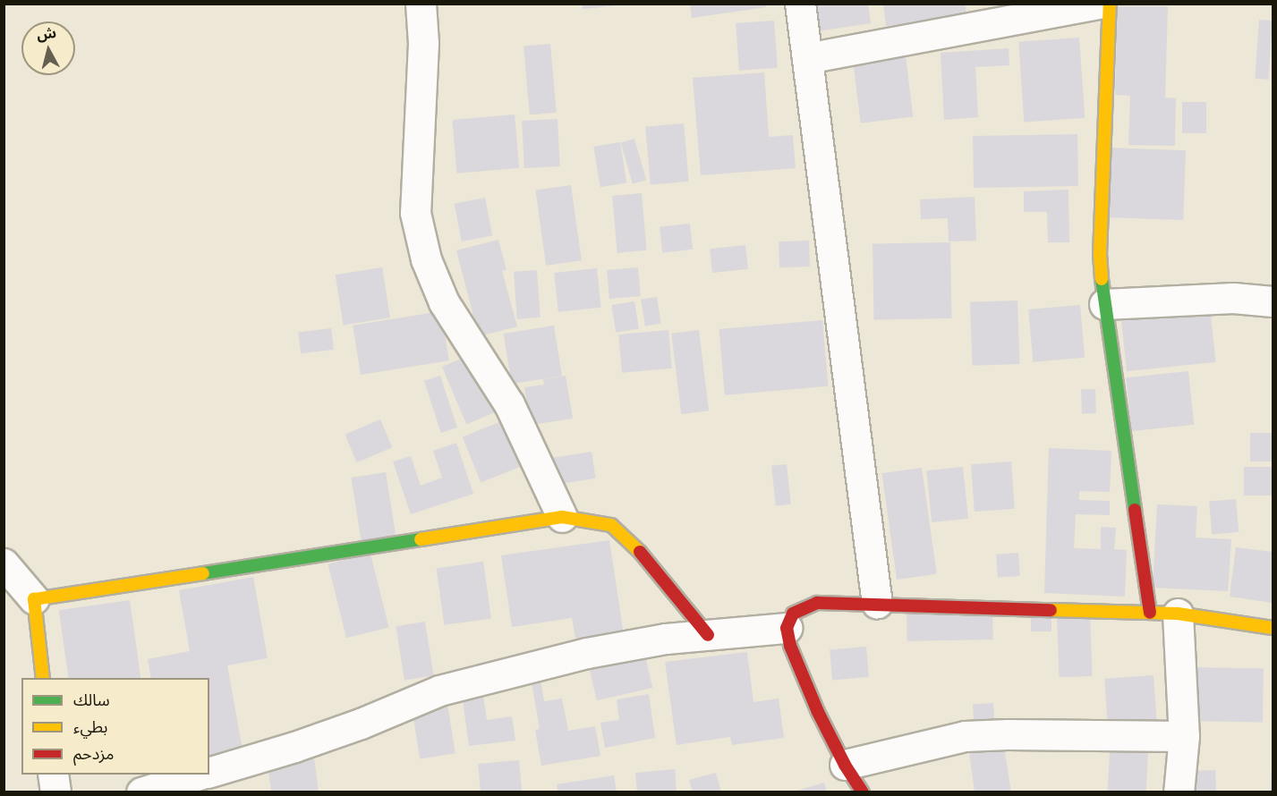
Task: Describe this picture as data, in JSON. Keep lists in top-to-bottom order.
{
  "legend": ["سالك", "بطيء", "مزدحم"],
  "north": "top"
}
